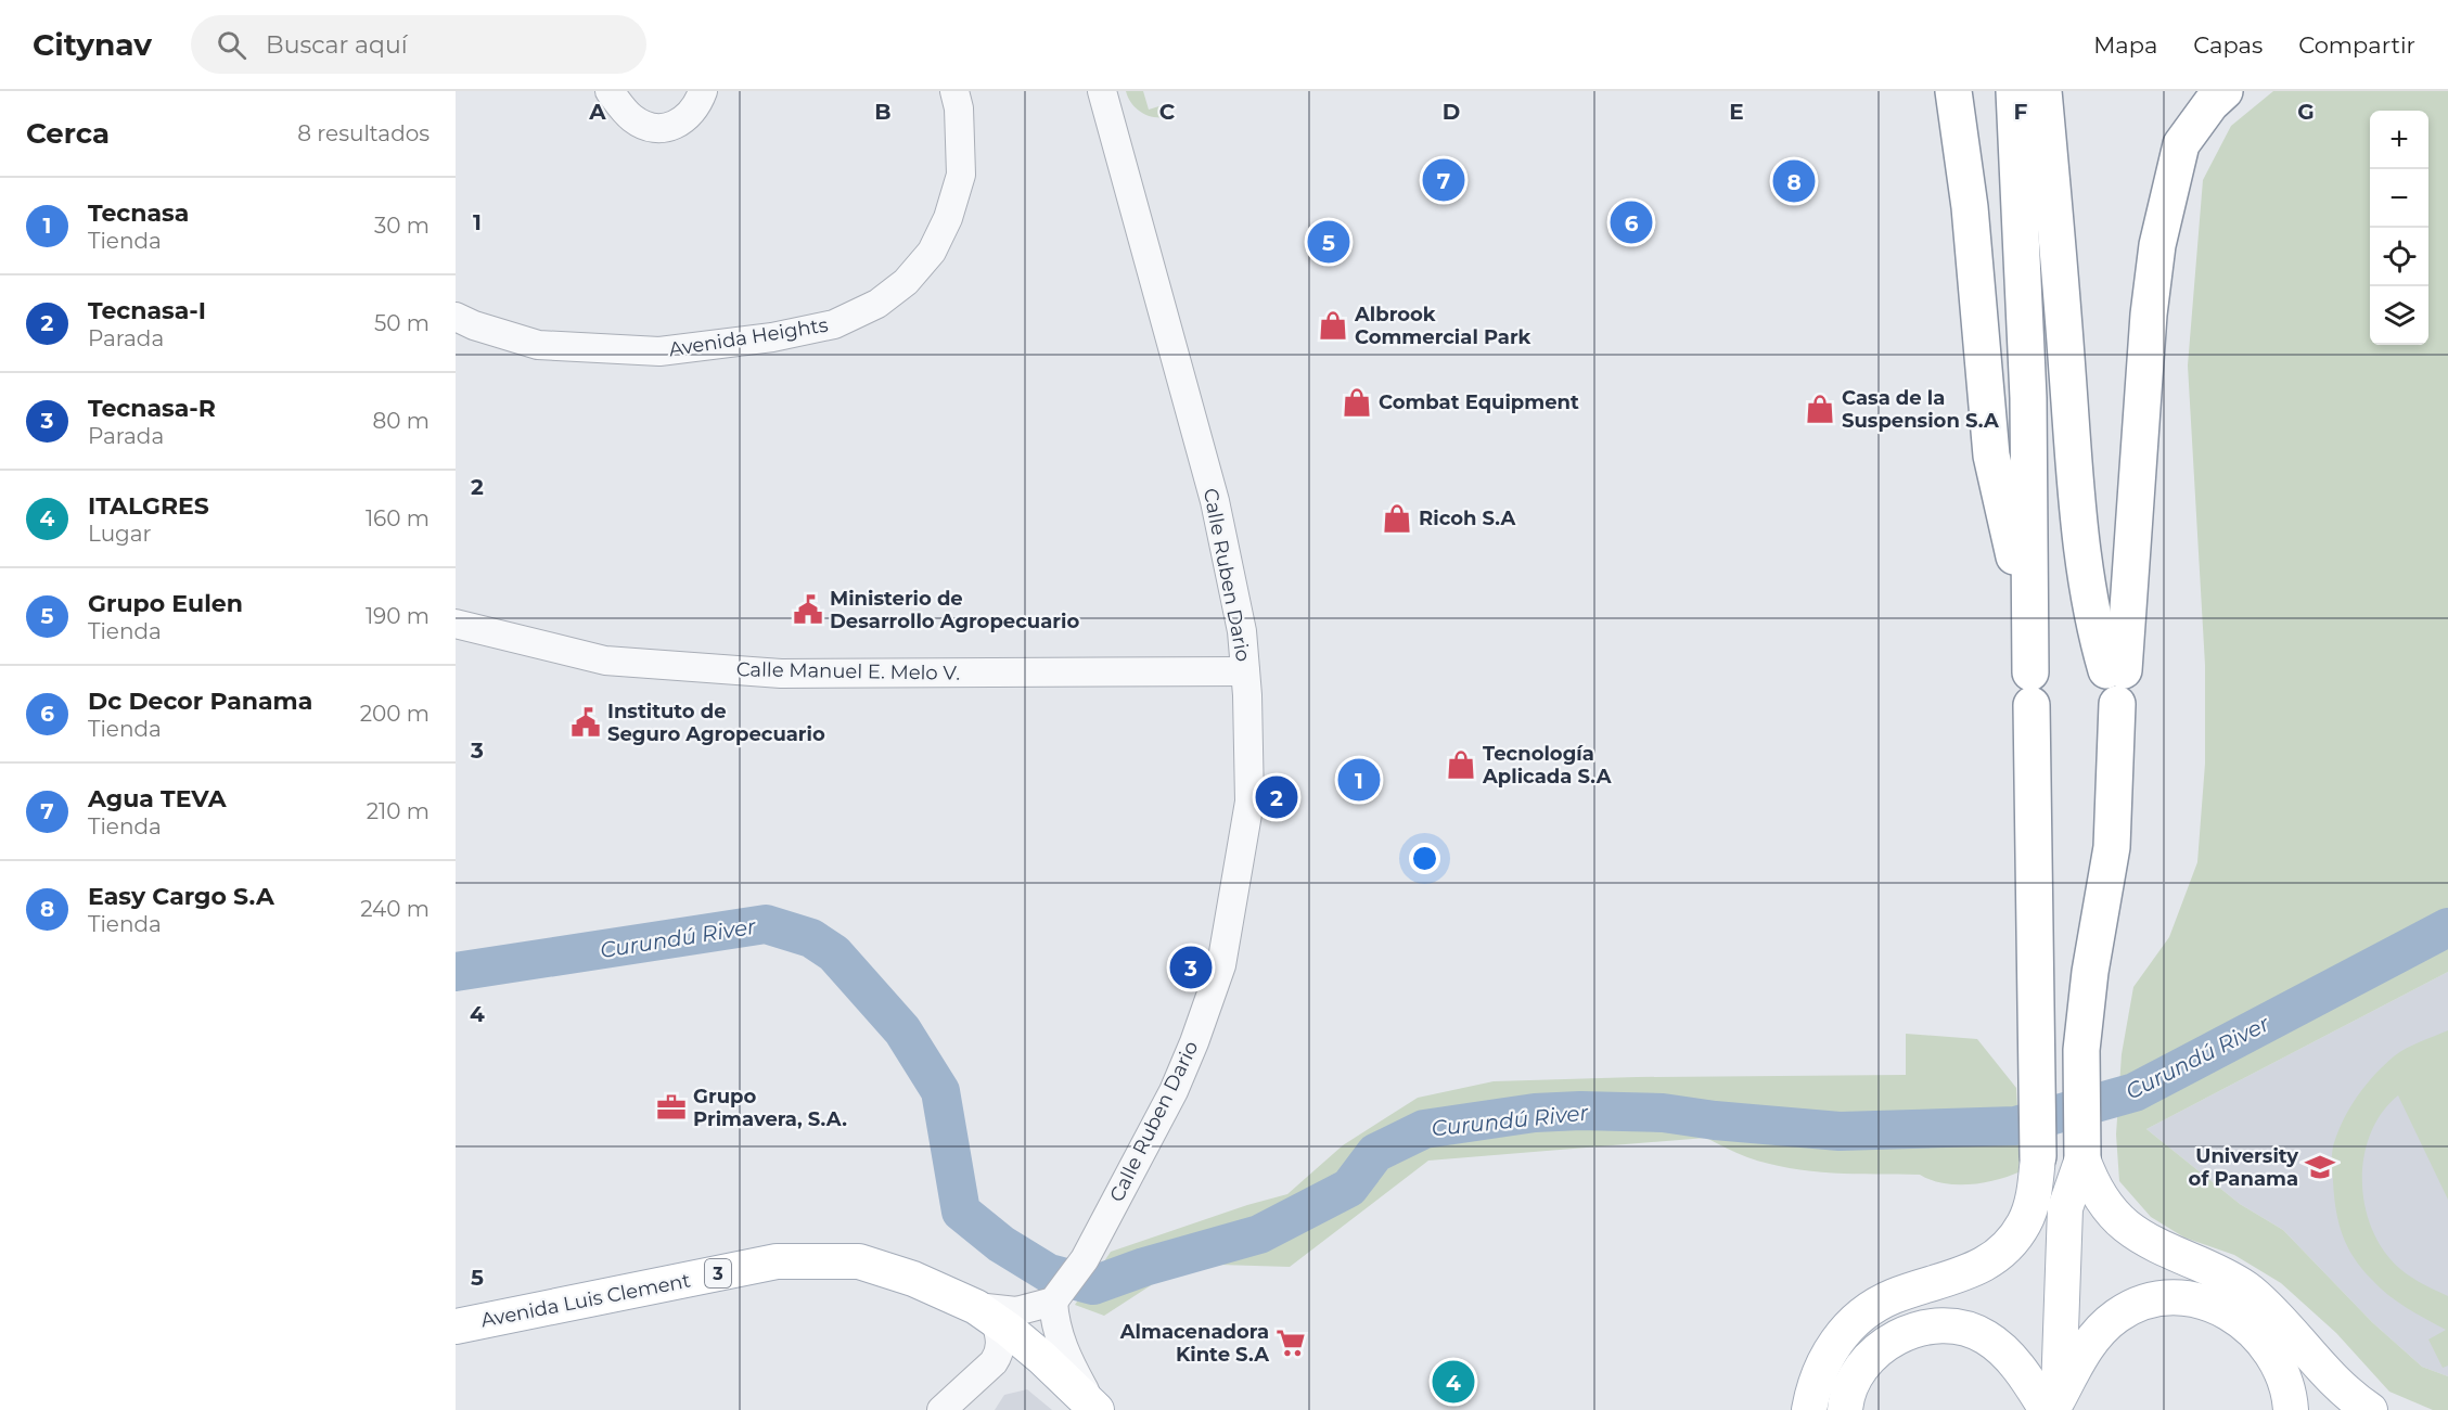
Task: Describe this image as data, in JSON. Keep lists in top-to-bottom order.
{
  "streets": {
    "main road": ["3", "Avenida Luis Clement"],
    "street": ["Avenida Heights", "Calle Ruben Dario", "Calle Manuel E. Melo V."]
  },
  "crossings": [
    ["Calle Ruben Dario", "Calle Manuel E. Melo V."]
  ],
  "water": ["Curundú River"],
  "places": {
    "shop": [
      "Albrook Commercial Park",
      "Combat Equipment",
      "Casa de la Suspension S.A",
      "Ricoh S.A",
      "Tecnología Aplicada S.A"
    ],
    "public building": ["Ministerio de Desarrollo Agropecuario", "Instituto de Seguro Agropecuario"],
    "office": ["Grupo Primavera, S.A."],
    "school or university": ["University of Panama"],
    "supermarket": ["Almacenadora Kinte S.A"]
  },
  "page": {
    "header": "Citynav",
    "search": "Buscar aquí",
    "nav": ["Mapa", "Capas", "Compartir"],
    "heading": ["Cerca", "8 resultados"],
    "map_buttons": ["+", "−"],
    "pins": [
      "7",
      "8",
      "6",
      "5",
      "1",
      "2",
      "3",
      "4"
    ],
    "list": [
      {
        "mark": "1",
        "name": "Tecnasa",
        "note": "Tienda",
        "value": "30 m"
      },
      {
        "mark": "2",
        "name": "Tecnasa-I",
        "note": "Parada",
        "value": "50 m"
      },
      {
        "mark": "3",
        "name": "Tecnasa-R",
        "note": "Parada",
        "value": "80 m"
      },
      {
        "mark": "4",
        "name": "ITALGRES",
        "note": "Lugar",
        "value": "160 m"
      },
      {
        "mark": "5",
        "name": "Grupo Eulen",
        "note": "Tienda",
        "value": "190 m"
      },
      {
        "mark": "6",
        "name": "Dc Decor Panama",
        "note": "Tienda",
        "value": "200 m"
      },
      {
        "mark": "7",
        "name": "Agua TEVA",
        "note": "Tienda",
        "value": "210 m"
      },
      {
        "mark": "8",
        "name": "Easy Cargo S.A",
        "note": "Tienda",
        "value": "240 m"
      }
    ]
  },
  "grid": {
    "columns": [
      "A",
      "B",
      "C",
      "D",
      "E",
      "F",
      "G"
    ],
    "rows": [
      "1",
      "2",
      "3",
      "4",
      "5"
    ]
  }
}
